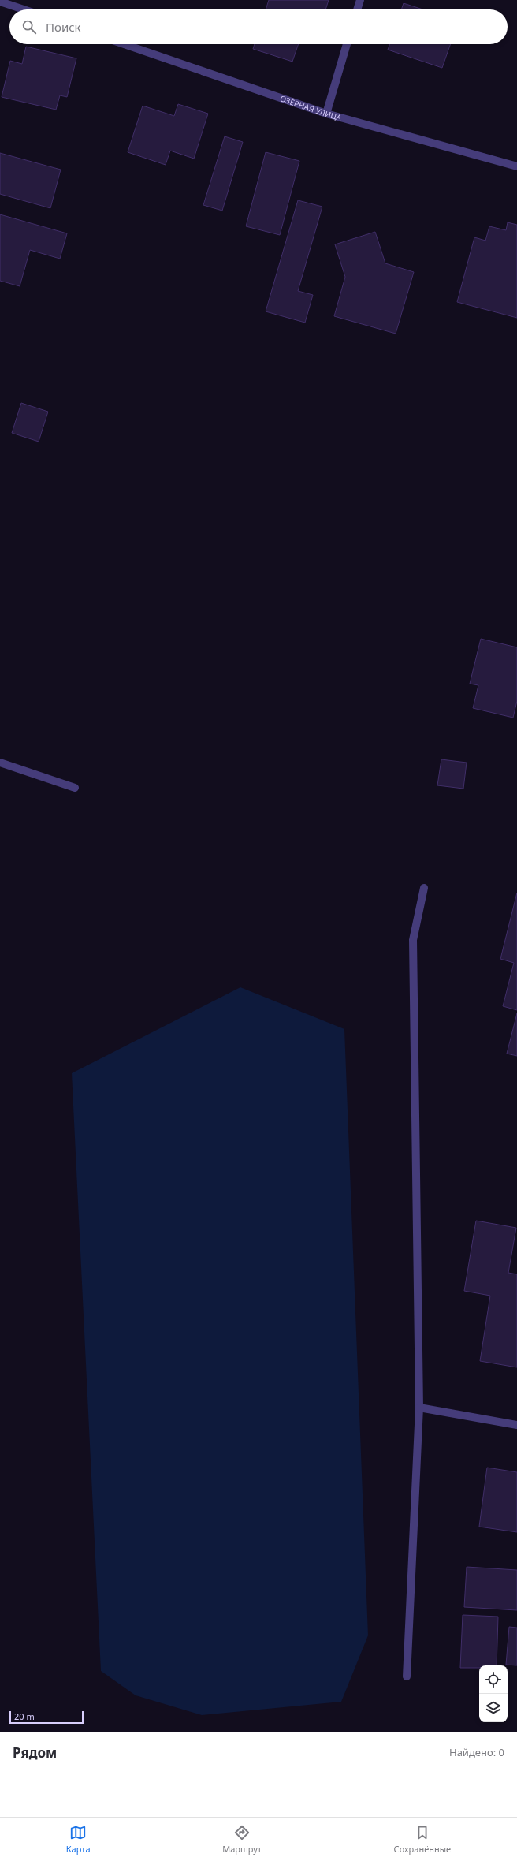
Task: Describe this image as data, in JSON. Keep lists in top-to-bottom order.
{
  "streets": {
    "street": ["ОЗЁРНАЯ УЛИЦА"]
  },
  "scale_bar": "20 m",
  "page": {
    "search": "Поиск",
    "scale": "20 m",
    "heading": ["Рядом", "Найдено: 0"],
    "nav": ["Карта", "Маршрут", "Сохранённые"]
  }
}
